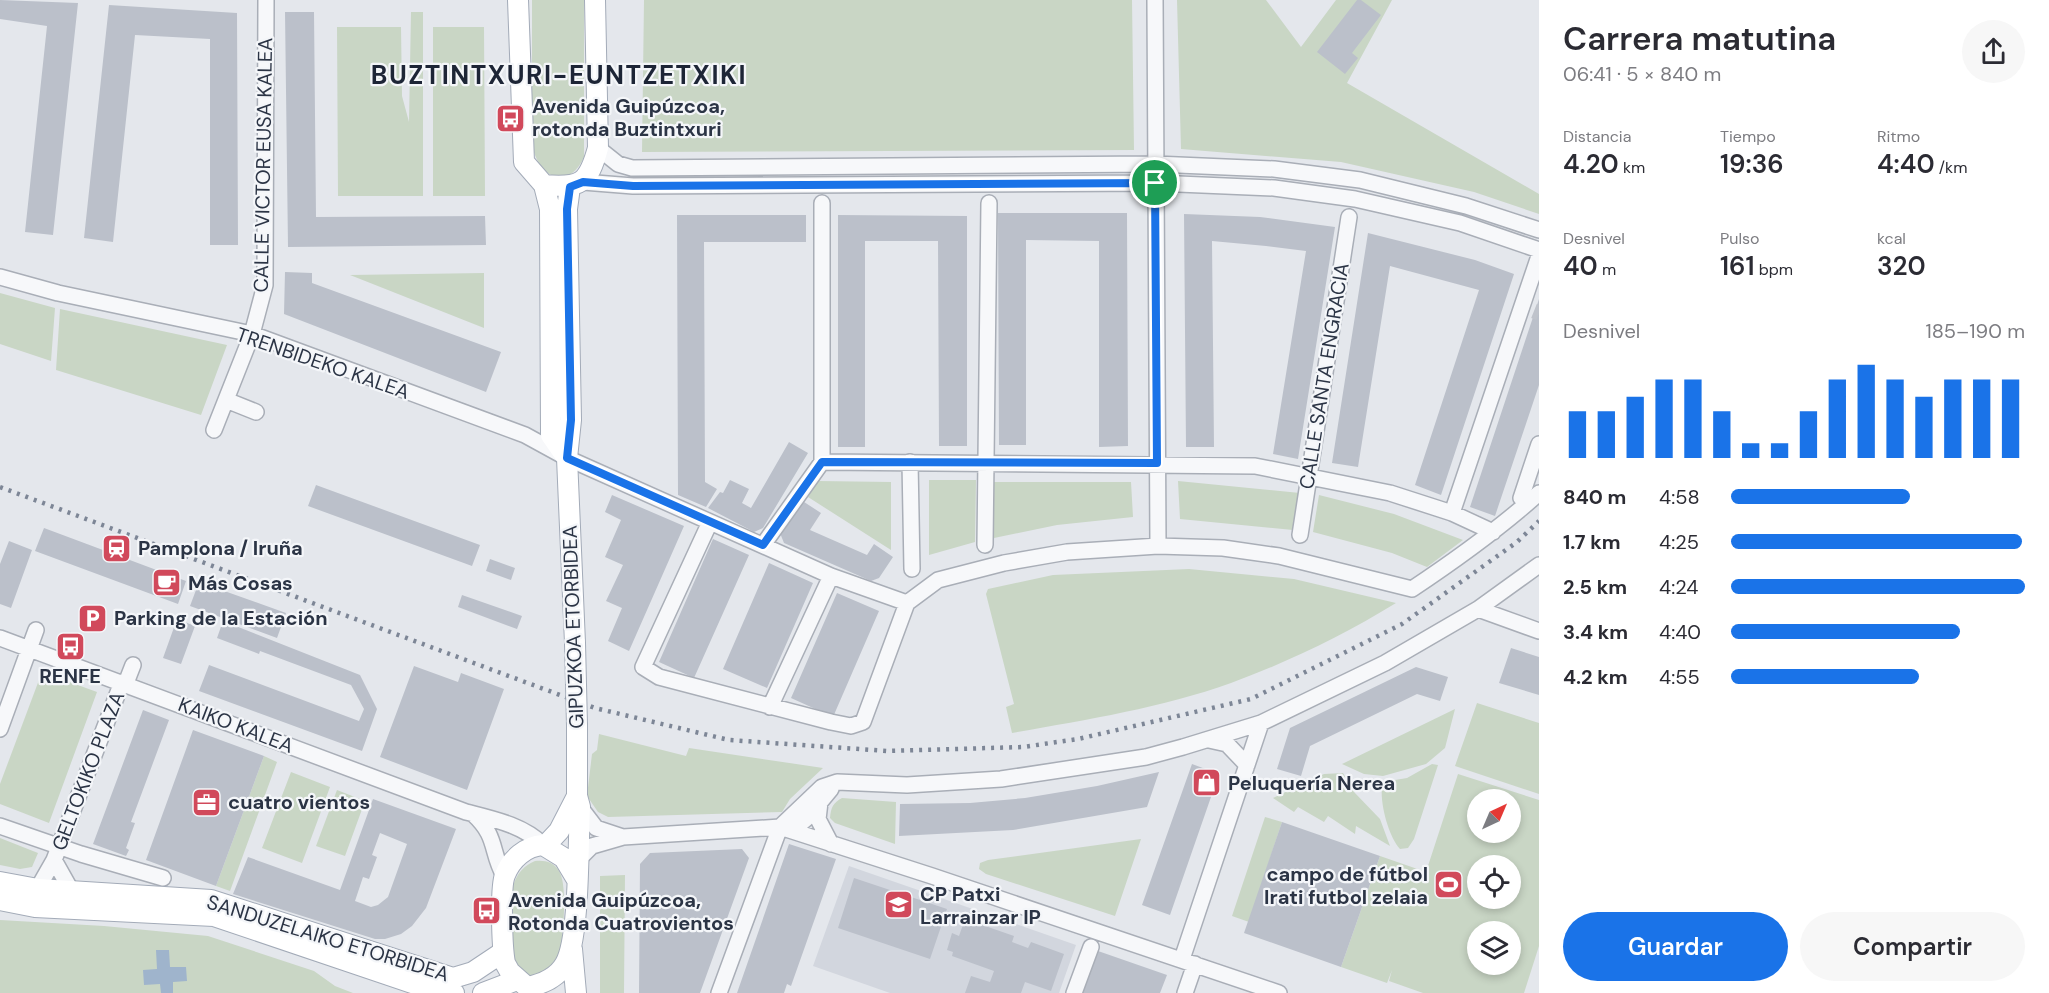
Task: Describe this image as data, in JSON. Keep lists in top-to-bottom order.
{
  "streets": {
    "main road": ["GIPUZKOA ETORBIDEA", "SANDUZELAIKO ETORBIDEA"],
    "street": [
      "CALLE VICTOR EUSA KALEA",
      "TRENBIDEKO KALEA",
      "CALLE SANTA ENGRACIA",
      "KAIKO KALEA",
      "GELTOKIKO PLAZA"
    ]
  },
  "crossings": [
    ["CALLE VICTOR EUSA KALEA", "TRENBIDEKO KALEA"],
    ["TRENBIDEKO KALEA", "GIPUZKOA ETORBIDEA"],
    ["GIPUZKOA ETORBIDEA", "KAIKO KALEA"],
    ["KAIKO KALEA", "GELTOKIKO PLAZA"],
    ["GELTOKIKO PLAZA", "SANDUZELAIKO ETORBIDEA"]
  ],
  "districts": ["BUZTINTXURI-EUNTZETXIKI"],
  "places": {
    "bus stop": ["Avenida Guipúzcoa, rotonda Buztintxuri", "RENFE", "Avenida Guipúzcoa, Rotonda Cuatrovientos"],
    "station": ["Pamplona / Iruña"],
    "cafe": ["Más Cosas"],
    "parking": ["Parking de la Estación"],
    "shop": ["Peluquería Nerea"],
    "office": ["cuatro vientos"],
    "sports": ["campo de fútbol Irati futbol zelaia"],
    "school or university": ["CP Patxi Larrainzar IP"]
  },
  "north": "top right",
  "page": {
    "heading": ["Carrera matutina", "06:41 · 5 × 840 m"],
    "stats": [
      ["Distancia", "4.20 km"],
      ["Tiempo", "19:36"],
      ["Ritmo", "4:40 /km"],
      ["Desnivel", "40 m"],
      ["Pulso", "161 bpm"],
      ["kcal", "320"]
    ],
    "chart": ["Desnivel", "185–190 m"],
    "list": [
      {
        "name": "840 m",
        "note": "4:58"
      },
      {
        "name": "1.7 km",
        "note": "4:25"
      },
      {
        "name": "2.5 km",
        "note": "4:24"
      },
      {
        "name": "3.4 km",
        "note": "4:40"
      },
      {
        "name": "4.2 km",
        "note": "4:55"
      }
    ],
    "buttons": ["Guardar", "Compartir"]
  }
}
